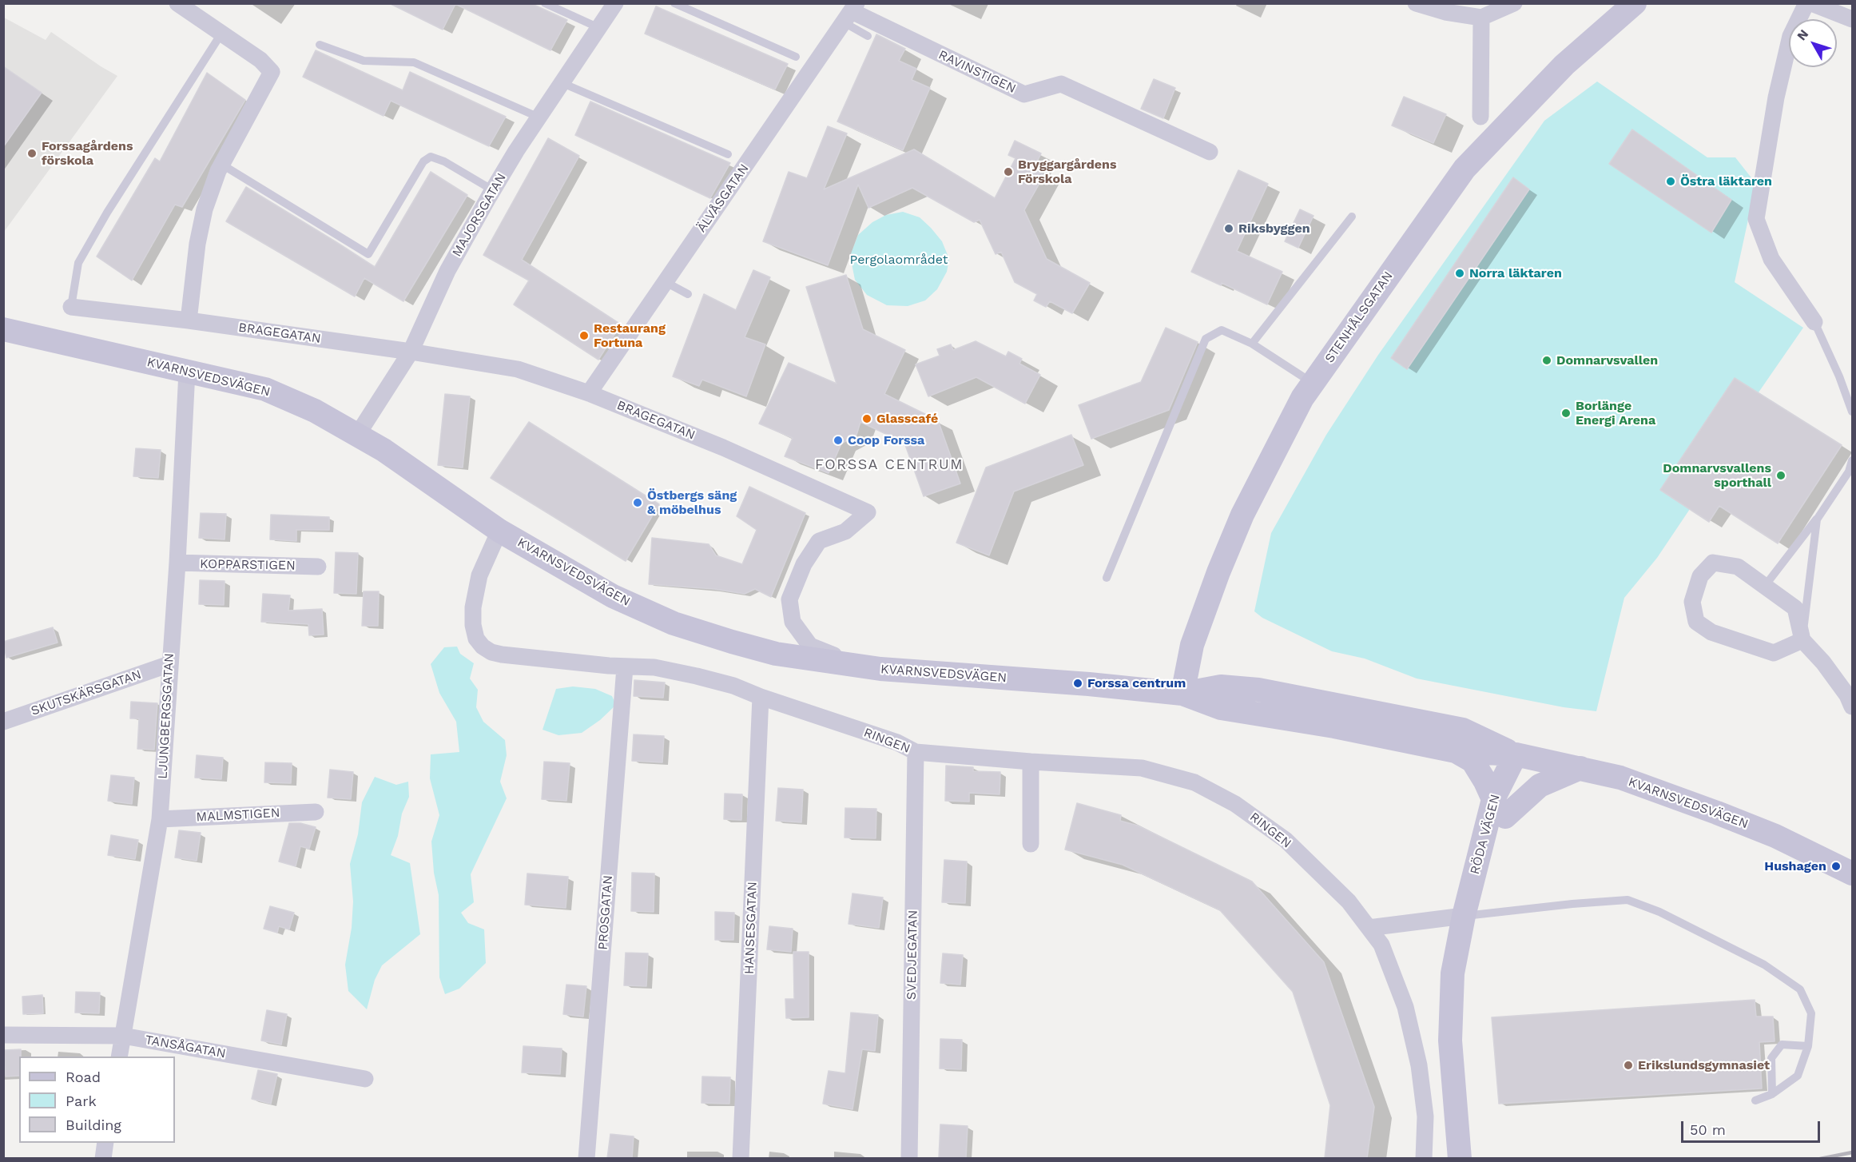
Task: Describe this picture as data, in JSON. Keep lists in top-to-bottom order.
{
  "streets": {
    "street": [
      "RAVINSTIGEN",
      "ÄLVÅSGATAN",
      "MAJORSGATAN",
      "STENHÅLSGATAN",
      "BRAGEGATAN",
      "KVARNSVEDSVÄGEN",
      "KOPPARSTIGEN",
      "SKUTSKÄRSGATAN",
      "LJUNGBERGSGATAN",
      "RINGEN",
      "MALMSTIGEN",
      "RÖDA VÄGEN",
      "PROSGATAN",
      "HANSESGATAN",
      "SVEDJEGATAN",
      "TANSÅGATAN"
    ]
  },
  "crossings": [
    ["RAVINSTIGEN", "ÄLVÅSGATAN"],
    ["ÄLVÅSGATAN", "BRAGEGATAN"],
    ["MAJORSGATAN", "BRAGEGATAN"],
    ["MAJORSGATAN", "KVARNSVEDSVÄGEN"],
    ["STENHÅLSGATAN", "KVARNSVEDSVÄGEN"],
    ["BRAGEGATAN", "KVARNSVEDSVÄGEN"],
    ["KVARNSVEDSVÄGEN", "LJUNGBERGSGATAN"],
    ["KVARNSVEDSVÄGEN", "RINGEN"],
    ["KVARNSVEDSVÄGEN", "RÖDA VÄGEN"],
    ["KOPPARSTIGEN", "LJUNGBERGSGATAN"],
    ["SKUTSKÄRSGATAN", "LJUNGBERGSGATAN"],
    ["LJUNGBERGSGATAN", "MALMSTIGEN"],
    ["LJUNGBERGSGATAN", "TANSÅGATAN"],
    ["RINGEN", "PROSGATAN"],
    ["RINGEN", "HANSESGATAN"],
    ["RINGEN", "SVEDJEGATAN"]
  ],
  "districts": ["FORSSA CENTRUM"],
  "parks": ["Pergolaområdet"],
  "places": [
    "Forssagårdens förskola",
    "Bryggargårdens Förskola",
    "Östra läktaren",
    "Riksbyggen",
    "Norra läktaren",
    "Restaurang Fortuna",
    "Domnarvsvallen",
    "Borlänge Energi Arena",
    "Glasscafé",
    "Coop Forssa",
    "Domnarvsvallens sporthall",
    "Östbergs säng & möbelhus",
    "Forssa centrum",
    "Hushagen",
    "Erikslundsgymnasiet"
  ],
  "legend": ["Road", "Park", "Building"],
  "scale_bar": "50 m",
  "north": "top left"
}
